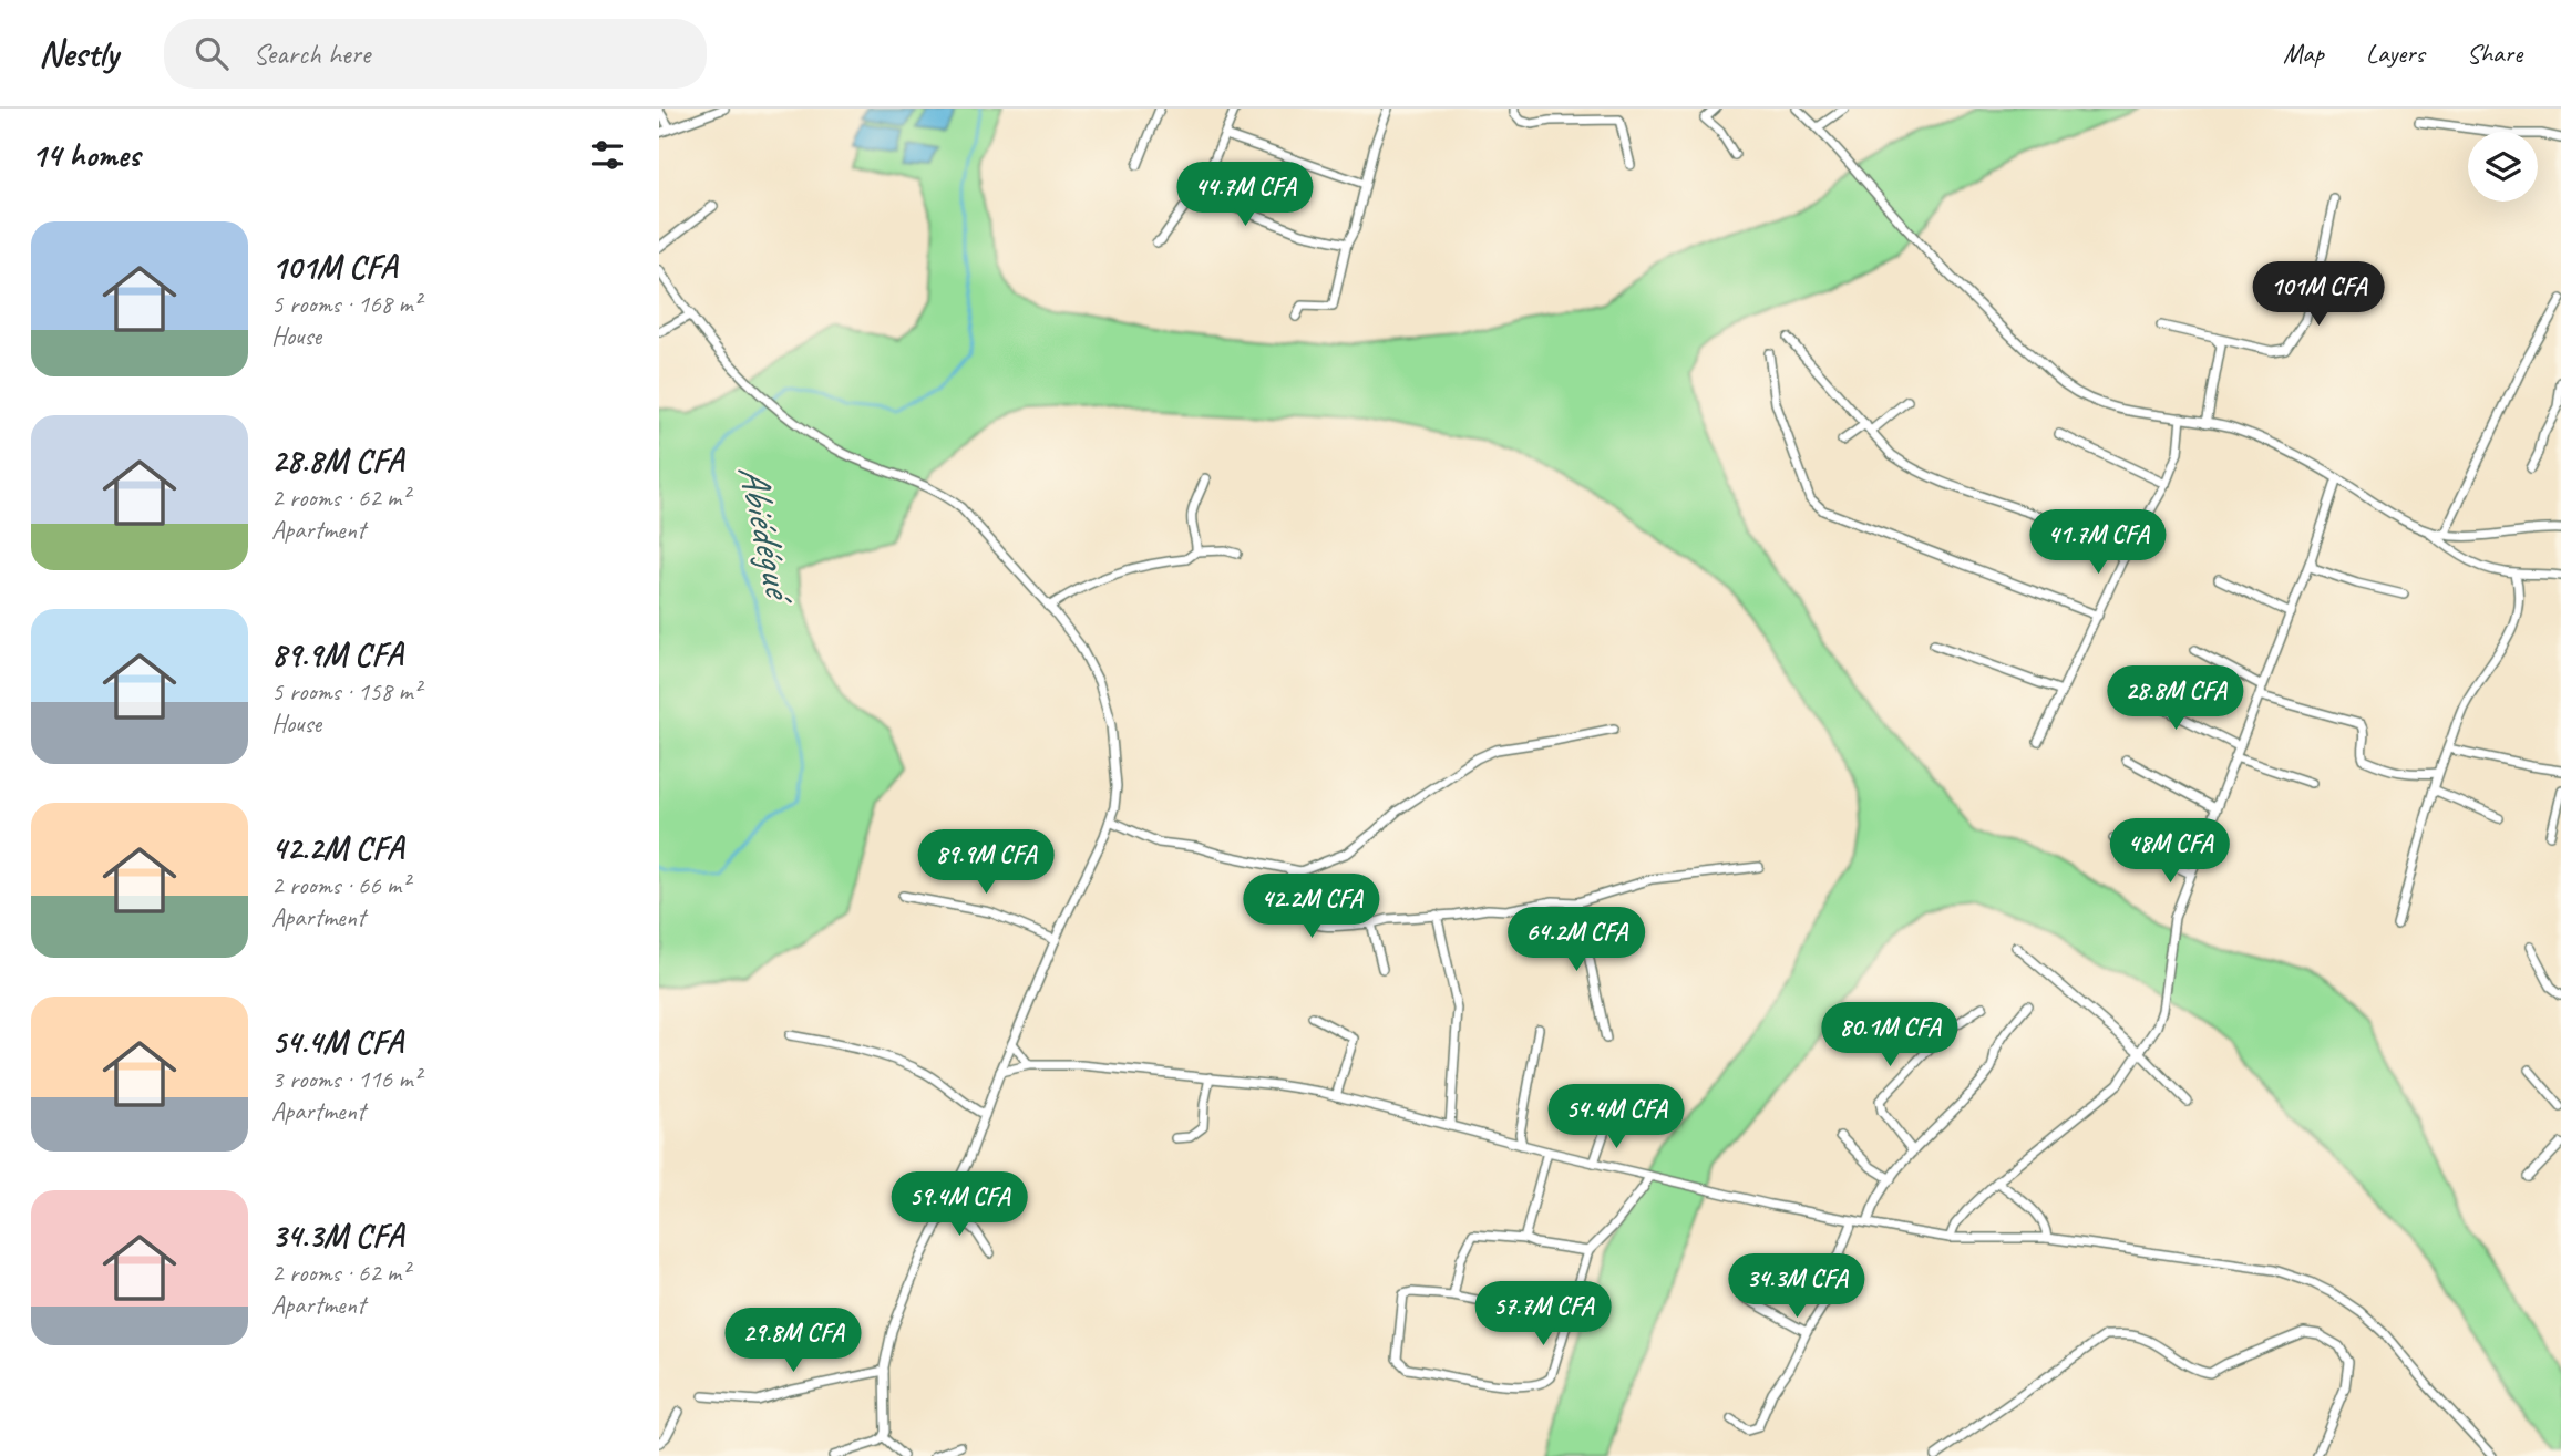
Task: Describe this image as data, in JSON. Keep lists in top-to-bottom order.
{
  "water": ["Abiédégué"],
  "page": {
    "header": "Nestly",
    "search": "Search here",
    "nav": ["Map", "Layers", "Share"],
    "heading": "14 homes",
    "price": [
      "44.7M CFA",
      "101M CFA",
      "41.7M CFA",
      "28.8M CFA",
      "48M CFA",
      "89.9M CFA",
      "42.2M CFA",
      "64.2M CFA",
      "80.1M CFA",
      "54.4M CFA",
      "59.4M CFA",
      "34.3M CFA",
      "57.7M CFA",
      "29.8M CFA"
    ],
    "list": [
      {
        "name": "101M CFA",
        "note": "5 rooms · 168 m² · House"
      },
      {
        "name": "28.8M CFA",
        "note": "2 rooms · 62 m² · Apartment"
      },
      {
        "name": "89.9M CFA",
        "note": "5 rooms · 158 m² · House"
      },
      {
        "name": "42.2M CFA",
        "note": "2 rooms · 66 m² · Apartment"
      },
      {
        "name": "54.4M CFA",
        "note": "3 rooms · 116 m² · Apartment"
      },
      {
        "name": "34.3M CFA",
        "note": "2 rooms · 62 m² · Apartment"
      }
    ]
  }
}
